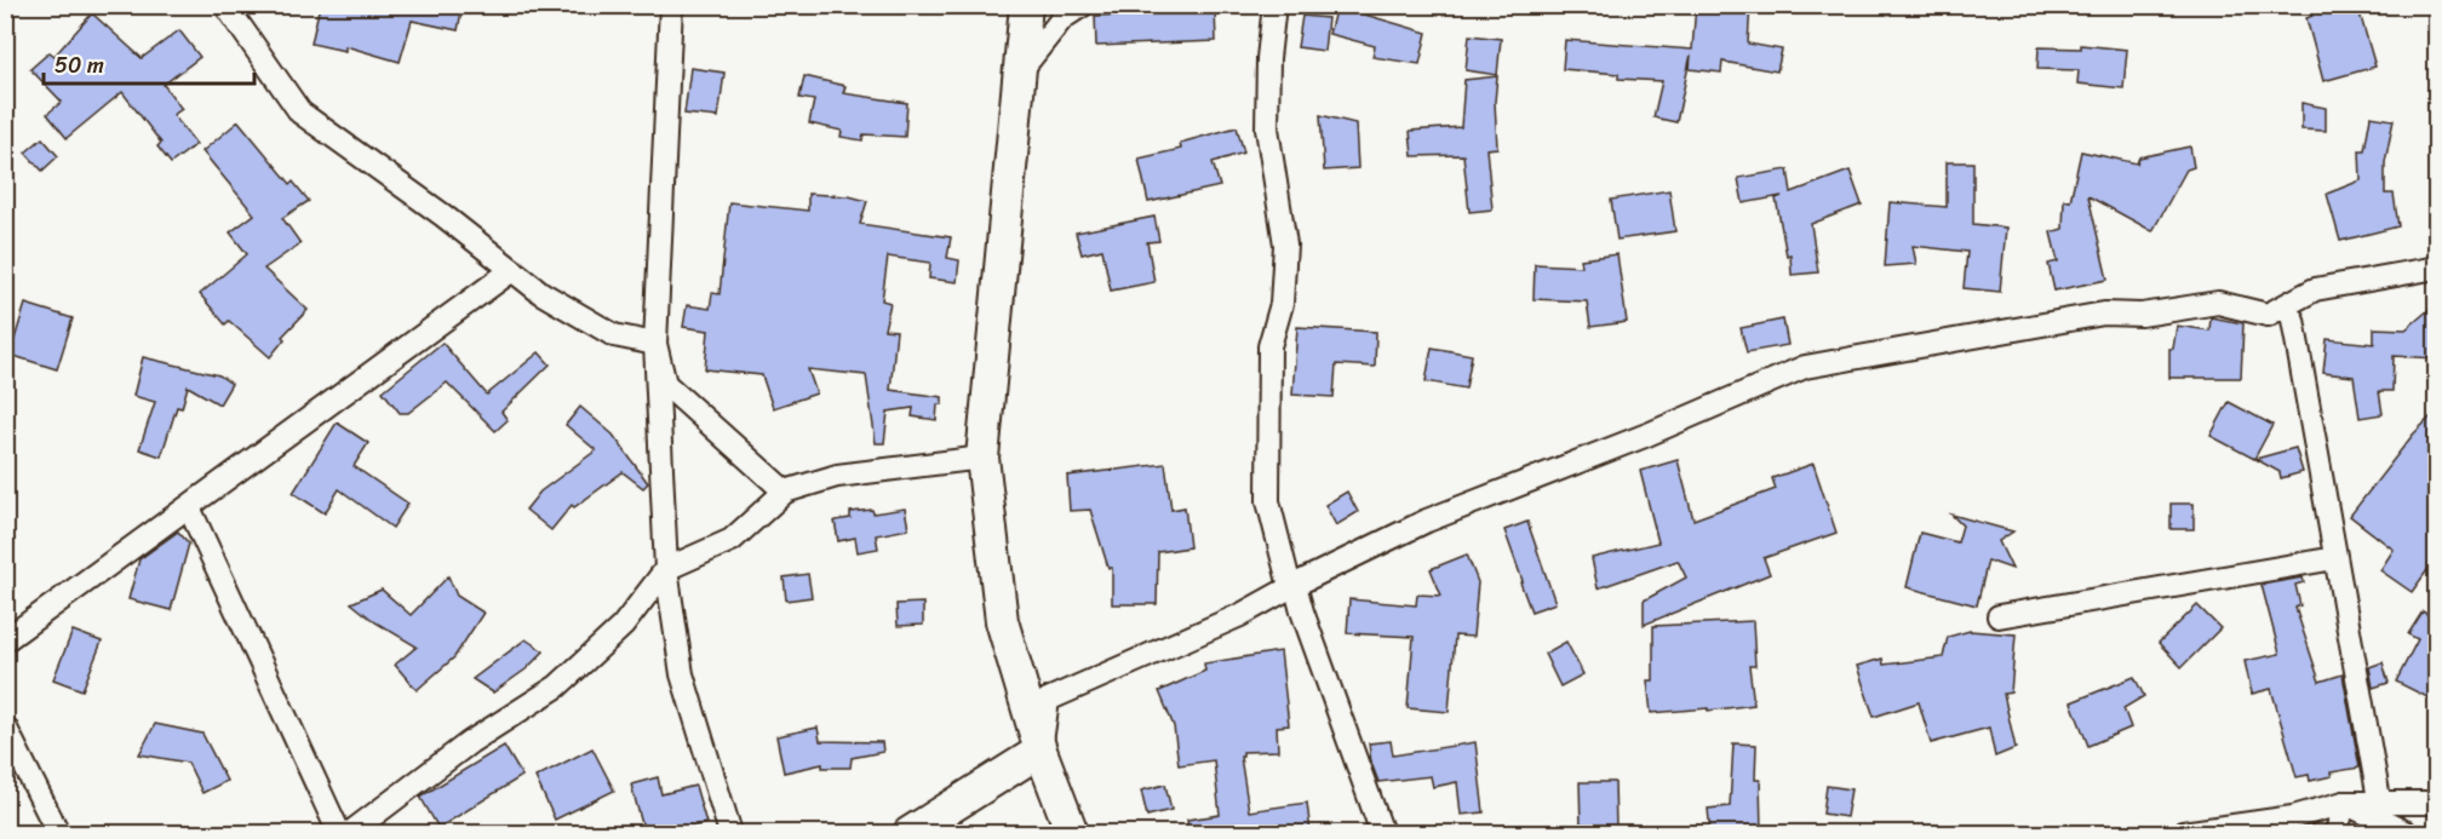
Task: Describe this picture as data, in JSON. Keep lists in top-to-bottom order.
{
  "scale_bar": "50 m"
}
